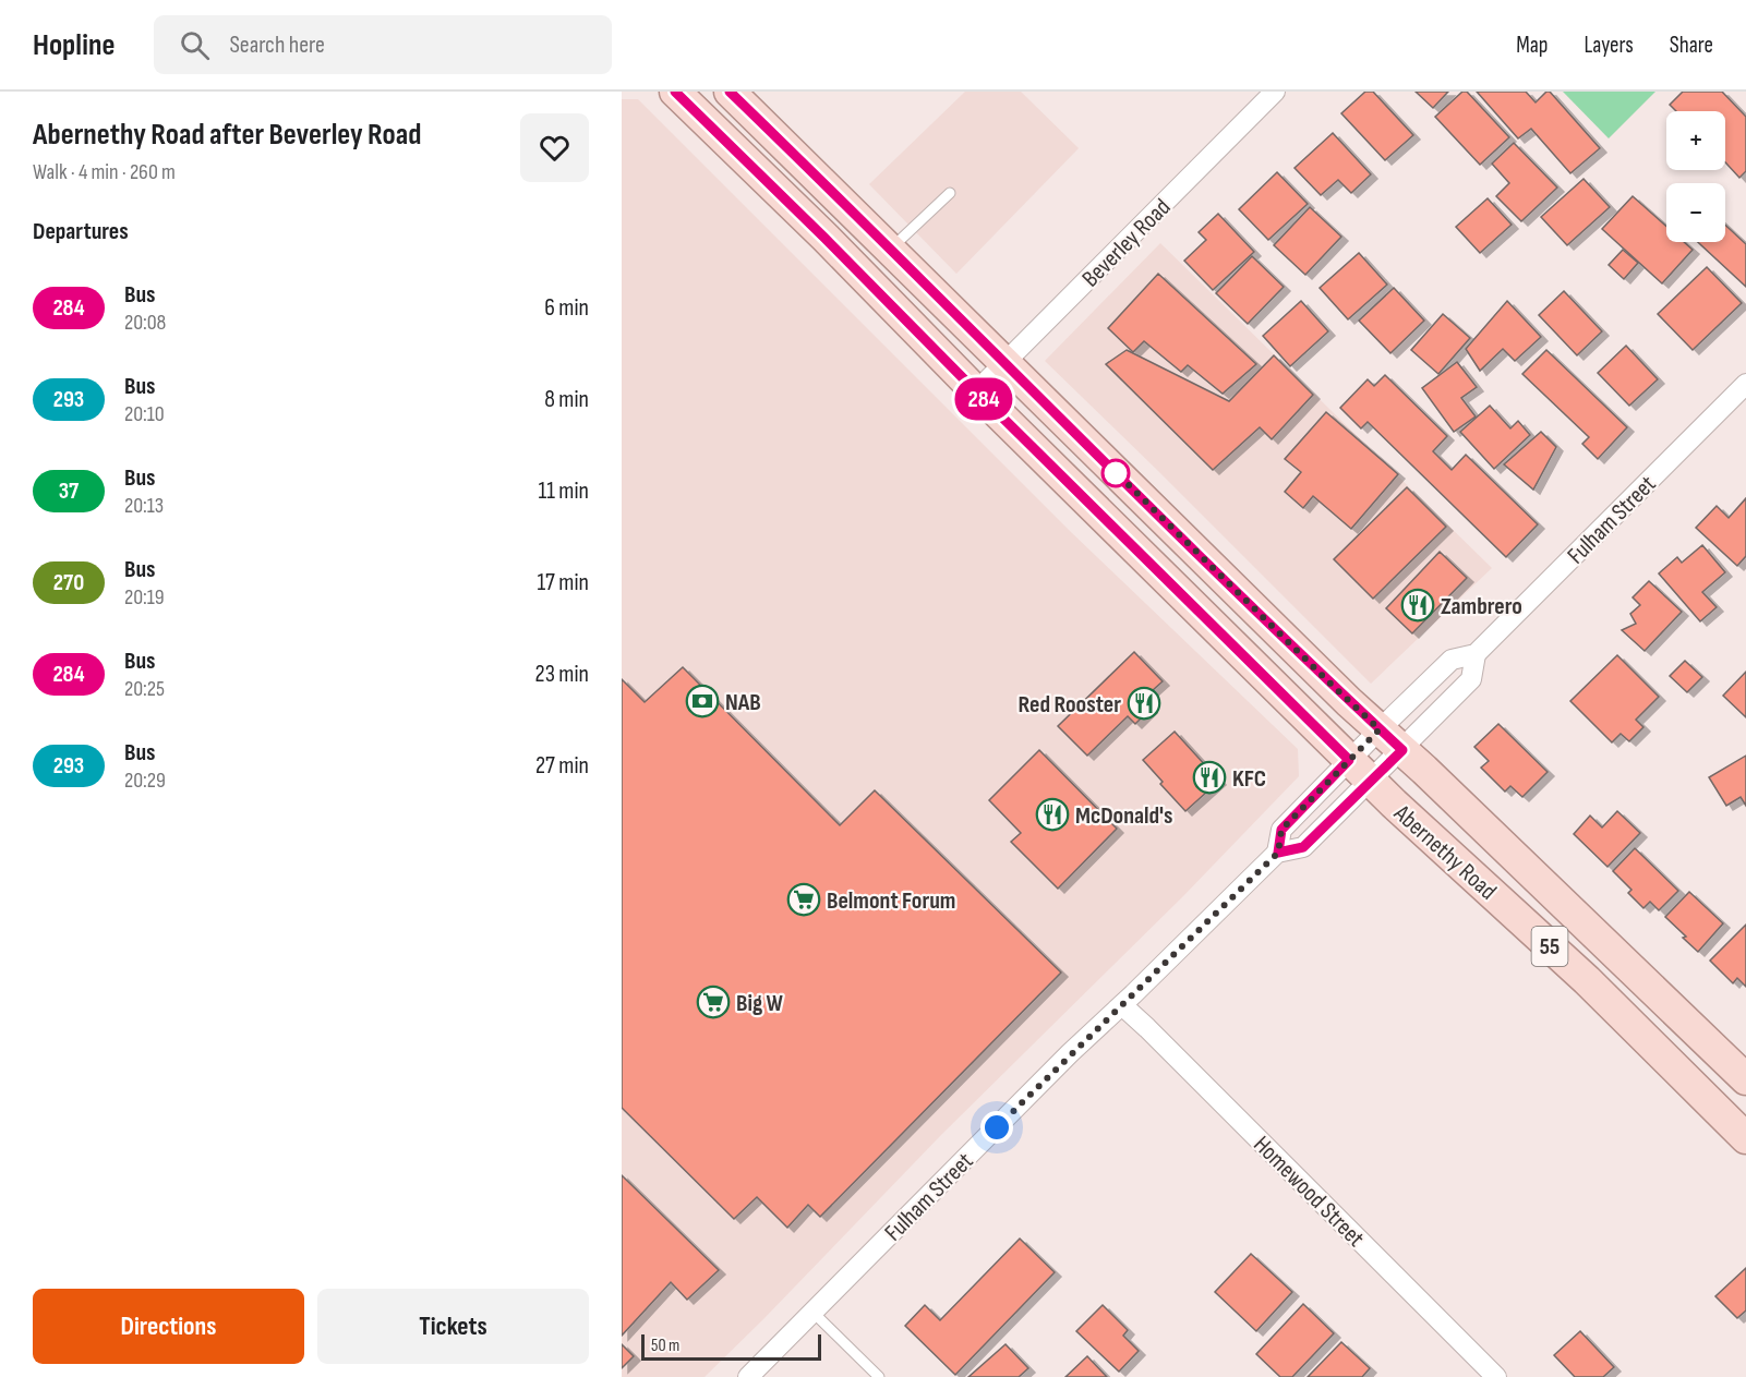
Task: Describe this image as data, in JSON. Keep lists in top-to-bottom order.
{
  "streets": {
    "main road": ["Abernethy Road", "55"],
    "street": ["Beverley Road", "Fulham Street", "Homewood Street"]
  },
  "crossings": [
    ["Beverley Road", "Abernethy Road"],
    ["Fulham Street", "Abernethy Road"],
    ["Fulham Street", "Homewood Street"]
  ],
  "places": {
    "restaurant": [
      "Zambrero",
      "Red Rooster",
      "KFC",
      "McDonald's"
    ],
    "bank": ["NAB"],
    "supermarket": ["Belmont Forum", "Big W"]
  },
  "lines": ["bus line 284"],
  "scale_bar": "50 m",
  "page": {
    "header": "Hopline",
    "search": "Search here",
    "nav": ["Map", "Layers", "Share"],
    "heading": [
      ["Abernethy Road after Beverley Road", "Walk · 4 min · 260 m"],
      "Departures"
    ],
    "on_map": "284",
    "map_buttons": ["+", "−"],
    "list": [
      {
        "mark": "284",
        "name": "Bus",
        "note": "20:08",
        "value": "6 min"
      },
      {
        "mark": "293",
        "name": "Bus",
        "note": "20:10",
        "value": "8 min"
      },
      {
        "mark": "37",
        "name": "Bus",
        "note": "20:13",
        "value": "11 min"
      },
      {
        "mark": "270",
        "name": "Bus",
        "note": "20:19",
        "value": "17 min"
      },
      {
        "mark": "284",
        "name": "Bus",
        "note": "20:25",
        "value": "23 min"
      },
      {
        "mark": "293",
        "name": "Bus",
        "note": "20:29",
        "value": "27 min"
      }
    ],
    "buttons": ["Directions", "Tickets"],
    "scale": "50 m"
  }
}
